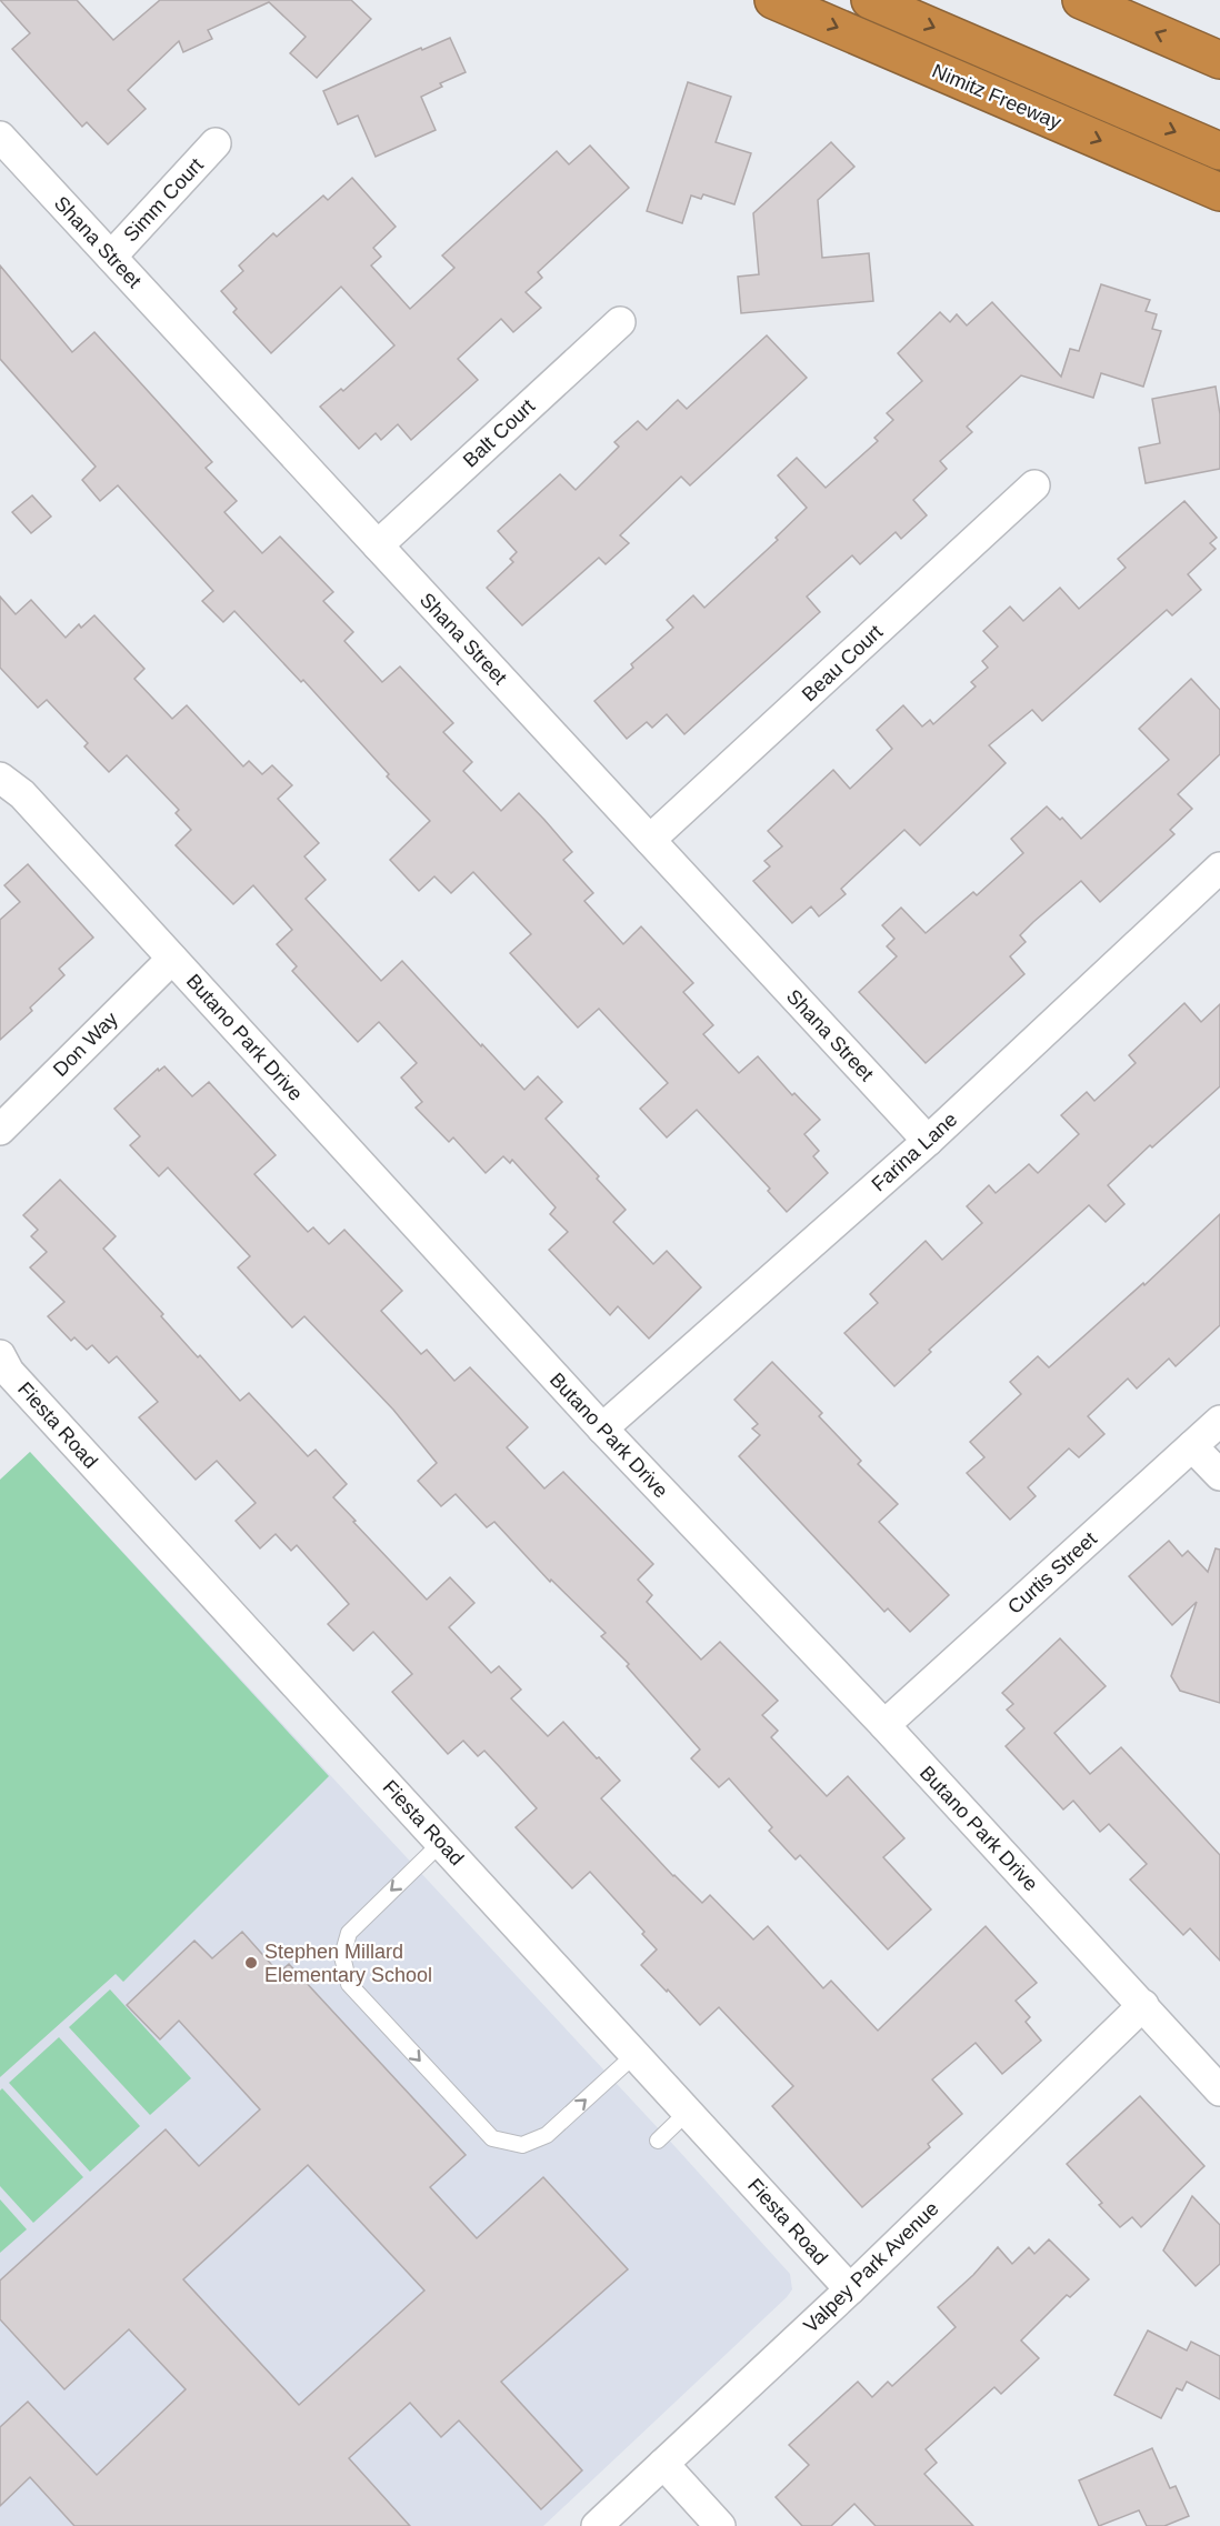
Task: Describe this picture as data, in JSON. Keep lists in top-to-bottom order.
{
  "streets": {
    "highway": ["Nimitz Freeway"],
    "street": [
      "Simm Court",
      "Shana Street",
      "Balt Court",
      "Beau Court",
      "Butano Park Drive",
      "Don Way",
      "Farina Lane",
      "Fiesta Road",
      "Curtis Street",
      "Valpey Park Avenue"
    ]
  },
  "crossings": [
    ["Simm Court", "Shana Street"],
    ["Shana Street", "Balt Court"],
    ["Shana Street", "Beau Court"],
    ["Shana Street", "Farina Lane"],
    ["Butano Park Drive", "Don Way"],
    ["Butano Park Drive", "Farina Lane"],
    ["Butano Park Drive", "Curtis Street"],
    ["Butano Park Drive", "Valpey Park Avenue"],
    ["Fiesta Road", "Valpey Park Avenue"]
  ],
  "places": ["Stephen Millard Elementary School"]
}
